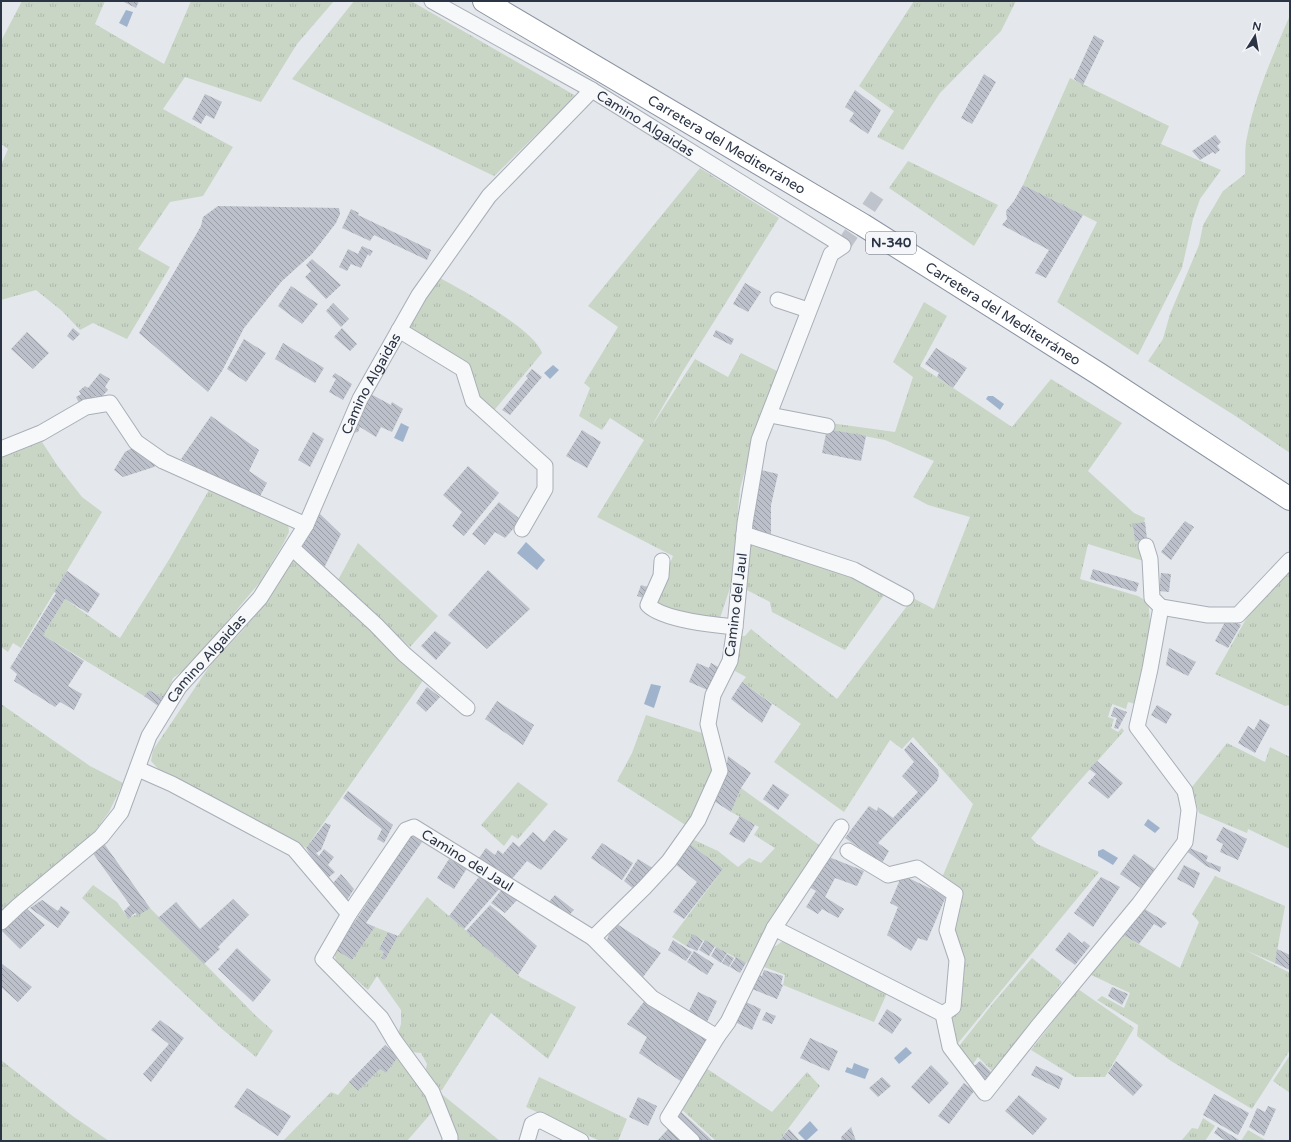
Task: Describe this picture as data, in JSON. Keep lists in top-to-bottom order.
{
  "streets": {
    "highway": ["Carretera del Mediterráneo", "N-340"],
    "street": ["Camino Algaidas", "Camino del Jaul"]
  },
  "crossings": [
    ["Camino Algaidas", "Camino del Jaul"]
  ],
  "north": "top"
}
